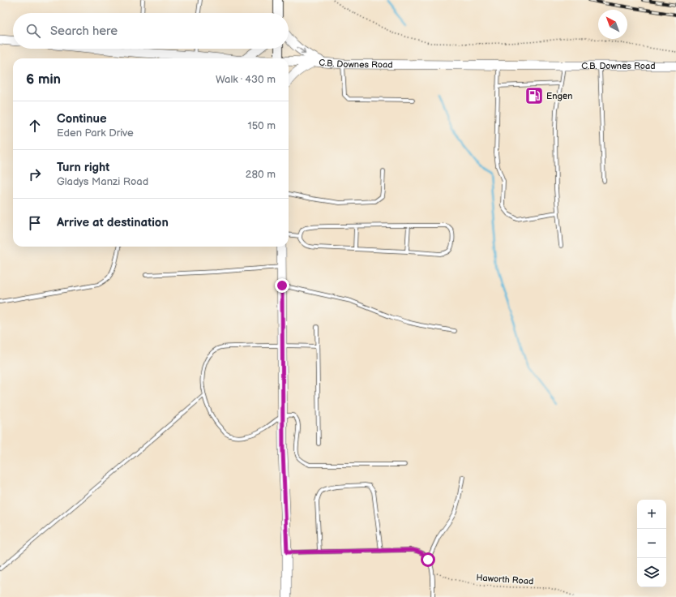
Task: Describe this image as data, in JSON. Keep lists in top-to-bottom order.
{
  "streets": {
    "main road": ["C.B. Downes Road"],
    "path": ["Haworth Road"]
  },
  "places": {
    "fuel station": ["Engen"]
  },
  "north": "top left",
  "page": {
    "search": "Search here",
    "heading": ["6 min", "Walk · 430 m"],
    "list": [
      ["Continue", "Eden Park Drive", "150 m"],
      ["Turn right", "Gladys Manzi Road", "280 m"],
      "Arrive at destination"
    ],
    "map_buttons": ["+", "−"]
  }
}
